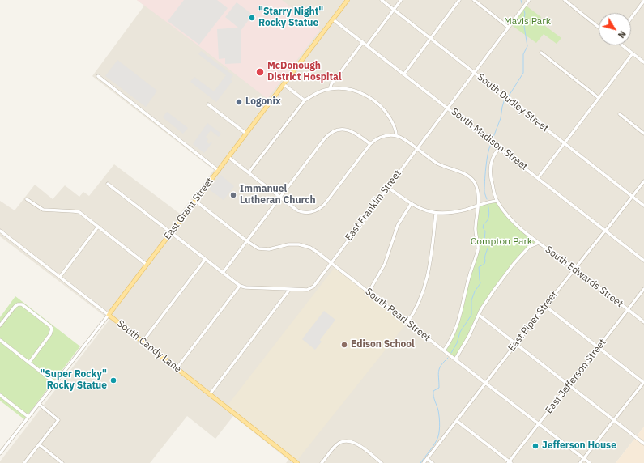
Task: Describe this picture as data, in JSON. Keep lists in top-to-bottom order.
{
  "streets": {
    "main road": ["East Grant Street", "South Candy Lane"],
    "street": [
      "South Dudley Street",
      "South Madison Street",
      "East Franklin Street",
      "South Edwards Street",
      "South Pearl Street",
      "East Piper Street",
      "East Jefferson Street"
    ]
  },
  "crossings": [
    ["South Dudley Street", "East Franklin Street"],
    ["South Dudley Street", "East Piper Street"],
    ["South Madison Street", "East Franklin Street"],
    ["South Madison Street", "East Grant Street"],
    ["South Madison Street", "South Edwards Street"],
    ["South Madison Street", "East Piper Street"],
    ["East Franklin Street", "South Pearl Street"],
    ["East Grant Street", "South Pearl Street"],
    ["East Grant Street", "South Candy Lane"],
    ["South Edwards Street", "East Piper Street"],
    ["South Edwards Street", "East Jefferson Street"],
    ["South Pearl Street", "East Piper Street"],
    ["South Pearl Street", "East Jefferson Street"]
  ],
  "parks": ["Mavis Park", "Compton Park"],
  "places": [
    "\"Starry Night\" Rocky Statue",
    "McDonough District Hospital",
    "Logonix",
    "Immanuel Lutheran Church",
    "Edison School",
    "\"Super Rocky\" Rocky Statue",
    "Jefferson House"
  ],
  "north": "bottom right"
}
